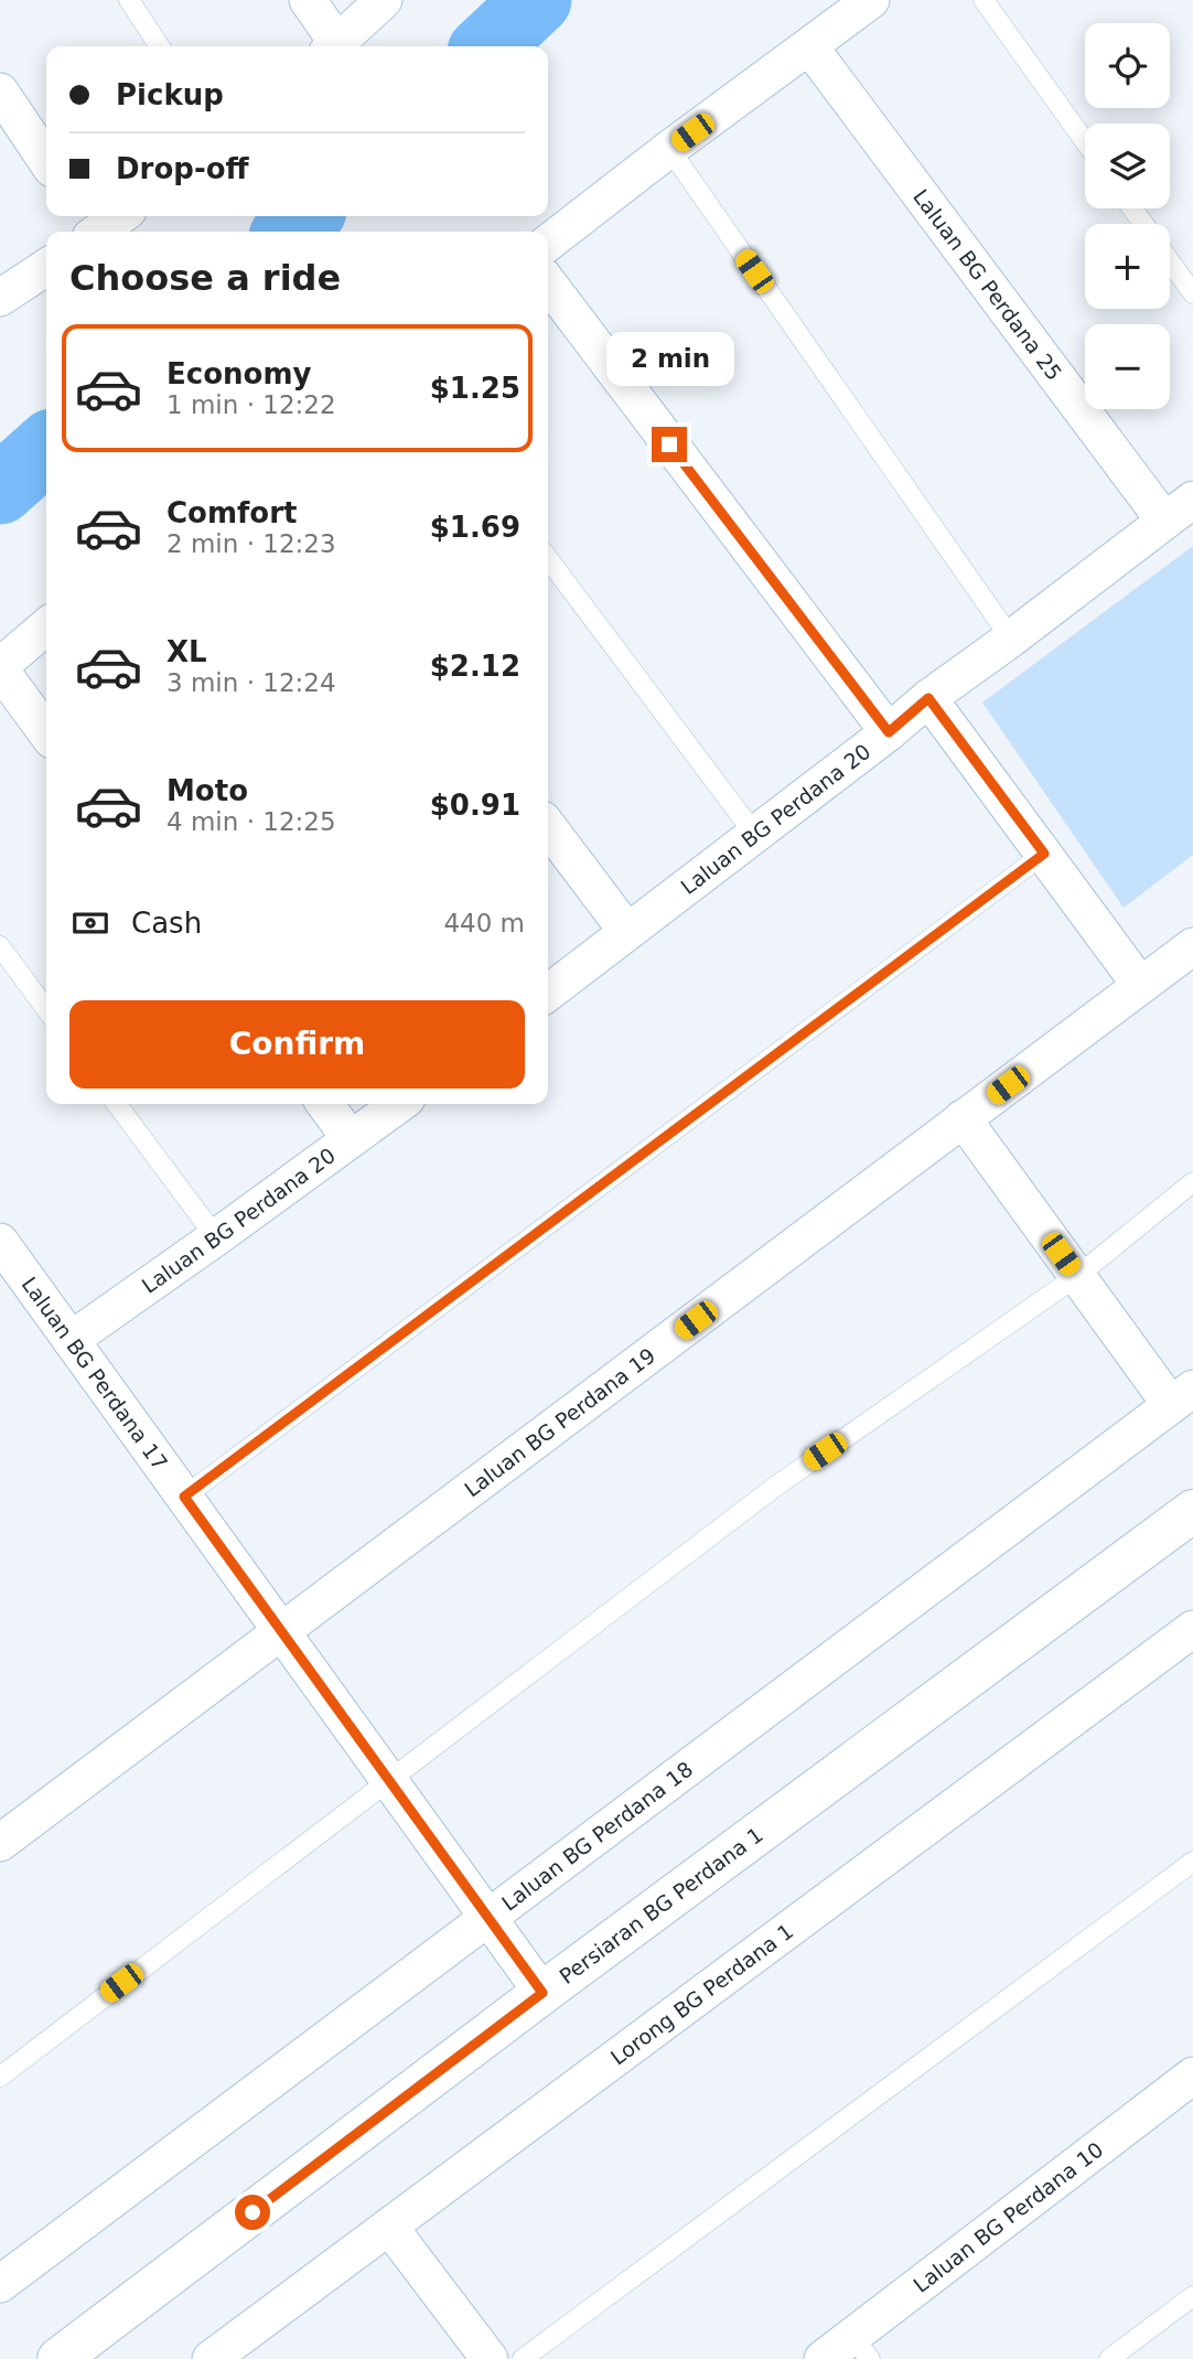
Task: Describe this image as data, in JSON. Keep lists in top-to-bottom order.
{
  "streets": {
    "street": [
      "Laluan BG Perdana 25",
      "Laluan BG Perdana 20",
      "Laluan BG Perdana 17",
      "Laluan BG Perdana 19",
      "Laluan BG Perdana 18",
      "Persiaran BG Perdana 1",
      "Lorong BG Perdana 1",
      "Laluan BG Perdana 10"
    ]
  },
  "crossings": [
    ["Laluan BG Perdana 25", "Laluan BG Perdana 20"],
    ["Laluan BG Perdana 20", "Laluan BG Perdana 17"],
    ["Laluan BG Perdana 17", "Laluan BG Perdana 19"],
    ["Laluan BG Perdana 17", "Laluan BG Perdana 18"],
    ["Laluan BG Perdana 17", "Persiaran BG Perdana 1"]
  ],
  "page": {
    "map_buttons": ["+", "−"],
    "banner": ["Pickup", "Drop-off"],
    "heading": "Choose a ride",
    "list": [
      {
        "name": "Economy",
        "note": "1 min · 12:22",
        "value": "$1.25"
      },
      {
        "name": "Comfort",
        "note": "2 min · 12:23",
        "value": "$1.69"
      },
      {
        "name": "XL",
        "note": "3 min · 12:24",
        "value": "$2.12"
      },
      {
        "name": "Moto",
        "note": "4 min · 12:25",
        "value": "$0.91"
      }
    ],
    "bubble": "2 min",
    "pay": ["Cash", "440 m"],
    "buttons": "Confirm"
  }
}
